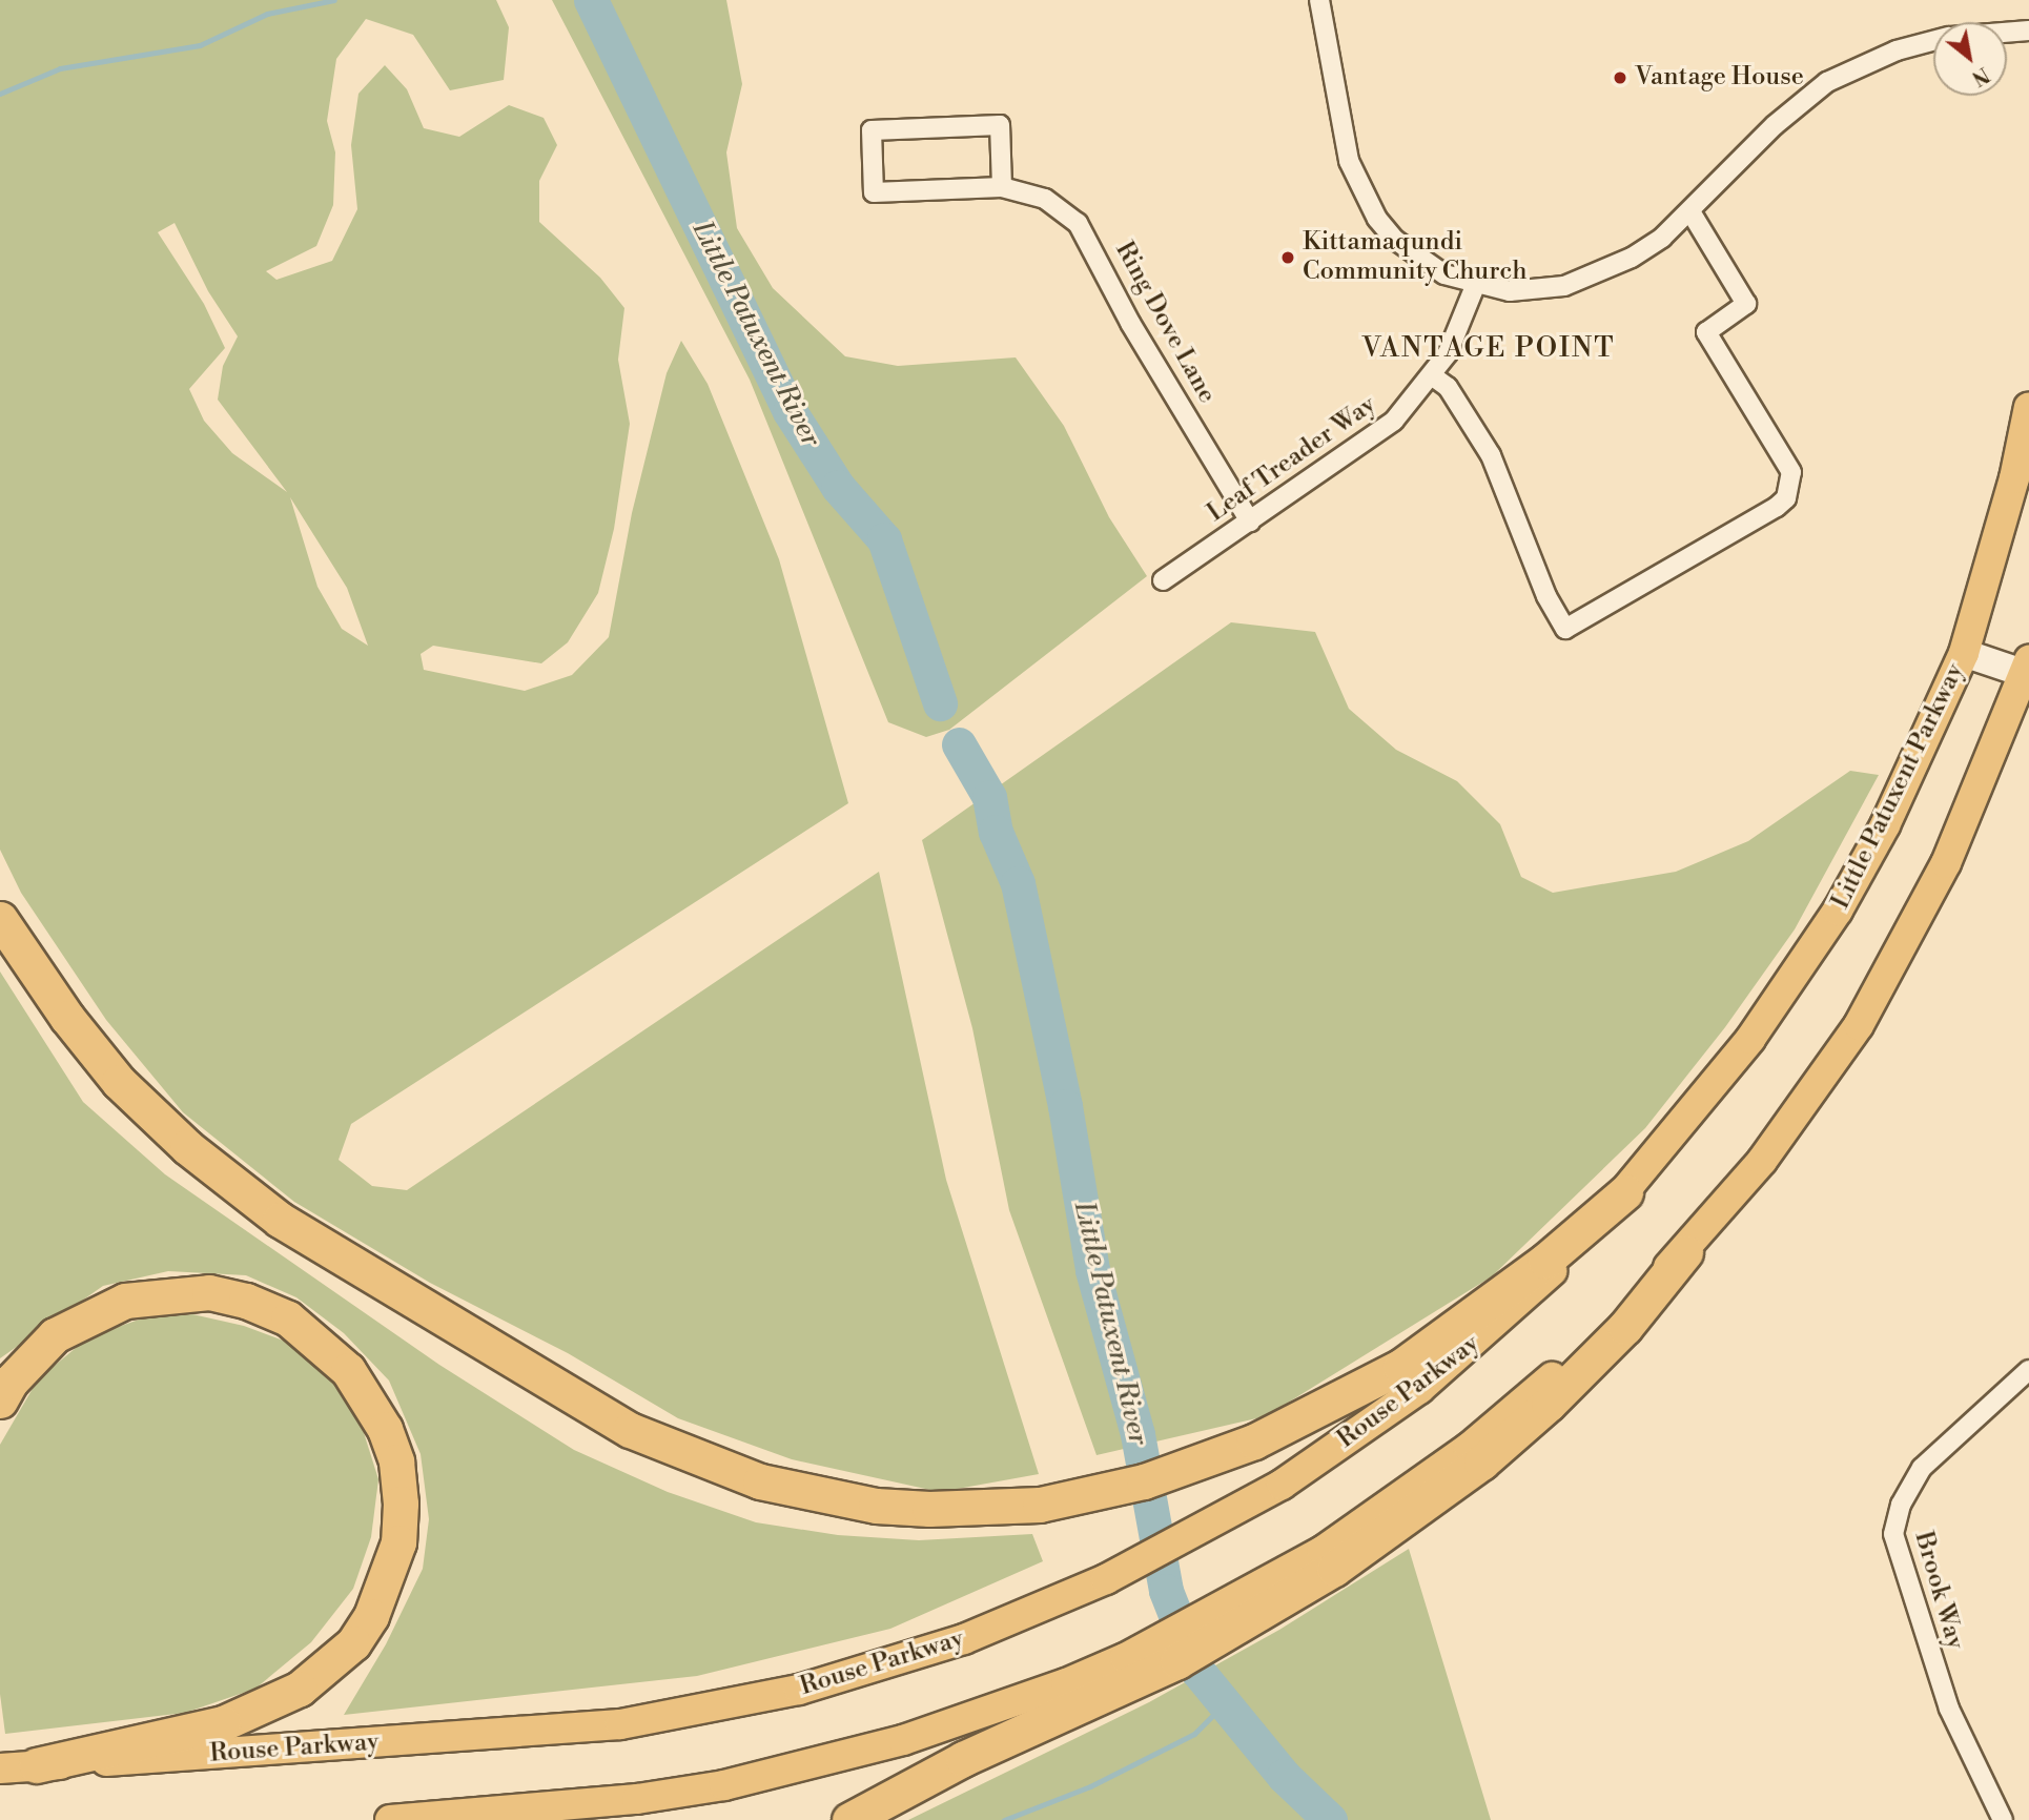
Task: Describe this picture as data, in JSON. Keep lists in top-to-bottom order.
{
  "streets": {
    "main road": ["Little Patuxent Parkway", "Rouse Parkway"],
    "street": ["Ring Dove Lane", "Leaf Treader Way", "Brook Way"]
  },
  "crossings": [
    ["Ring Dove Lane", "Leaf Treader Way"],
    ["Little Patuxent Parkway", "Rouse Parkway"]
  ],
  "districts": ["VANTAGE POINT"],
  "water": ["Little Patuxent River"],
  "places": ["Vantage House", "Kittamaqundi Community Church"],
  "north": "bottom right"
}
